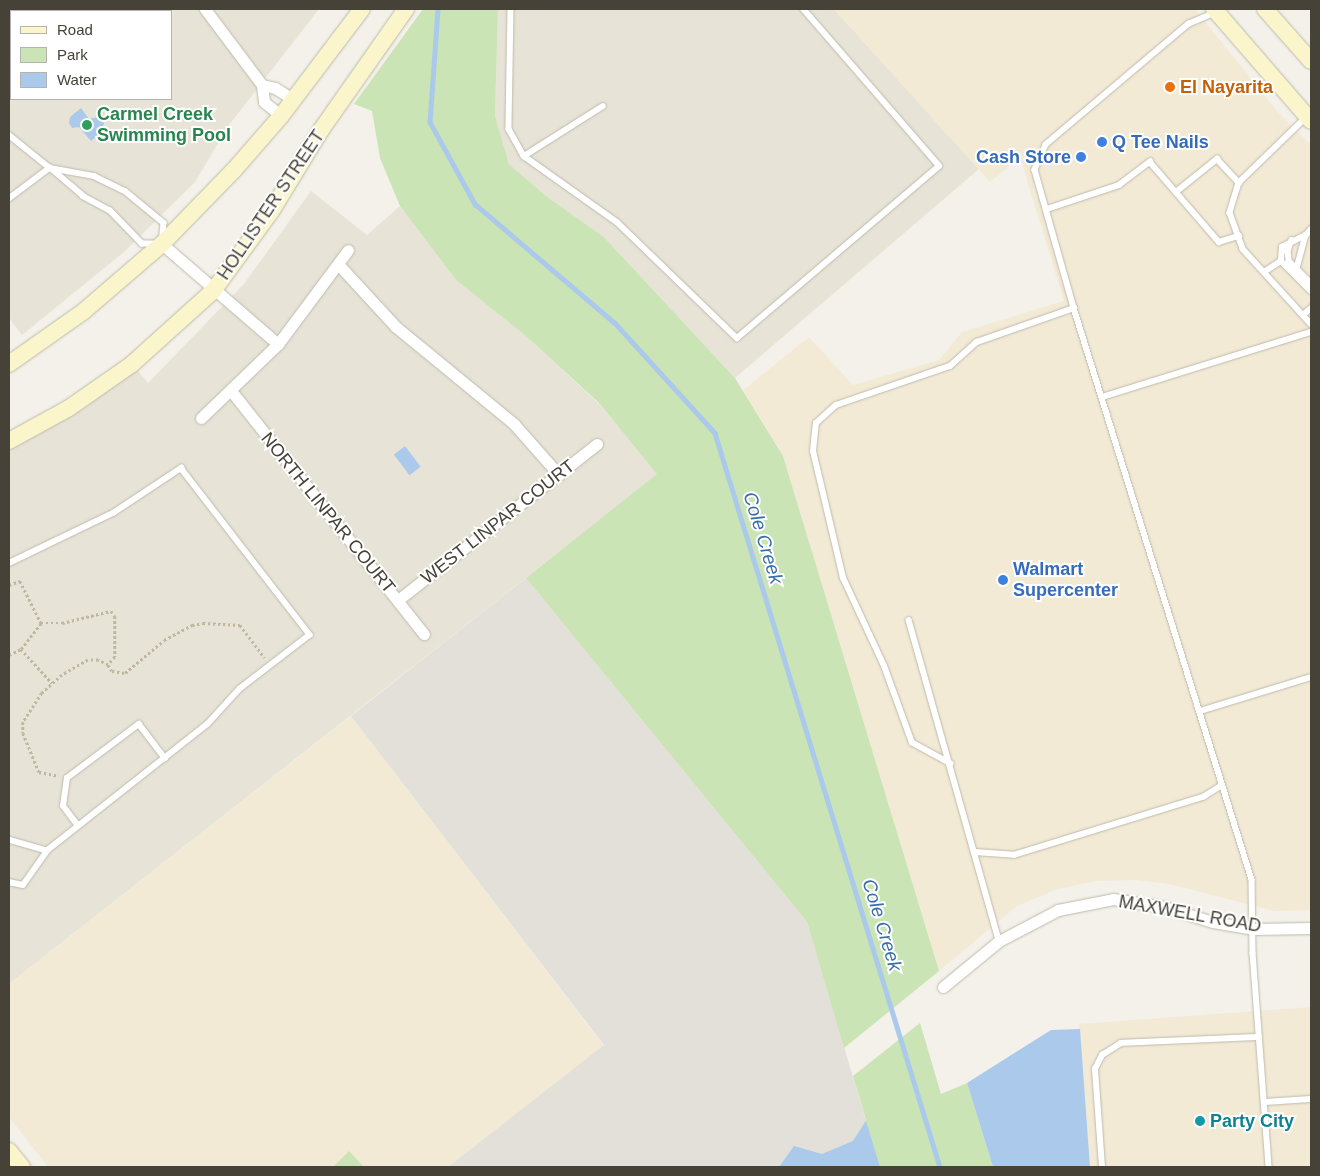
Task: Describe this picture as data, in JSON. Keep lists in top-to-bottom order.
{
  "streets": {
    "main road": ["HOLLISTER STREET"],
    "street": ["NORTH LINPAR COURT", "WEST LINPAR COURT", "MAXWELL ROAD"]
  },
  "crossings": [
    ["NORTH LINPAR COURT", "WEST LINPAR COURT"]
  ],
  "water": ["Cole Creek"],
  "places": [
    "El Nayarita",
    "Carmel Creek Swimming Pool",
    "Q Tee Nails",
    "Cash Store",
    "Walmart Supercenter",
    "Party City"
  ],
  "legend": ["Road", "Park", "Water"]
}
